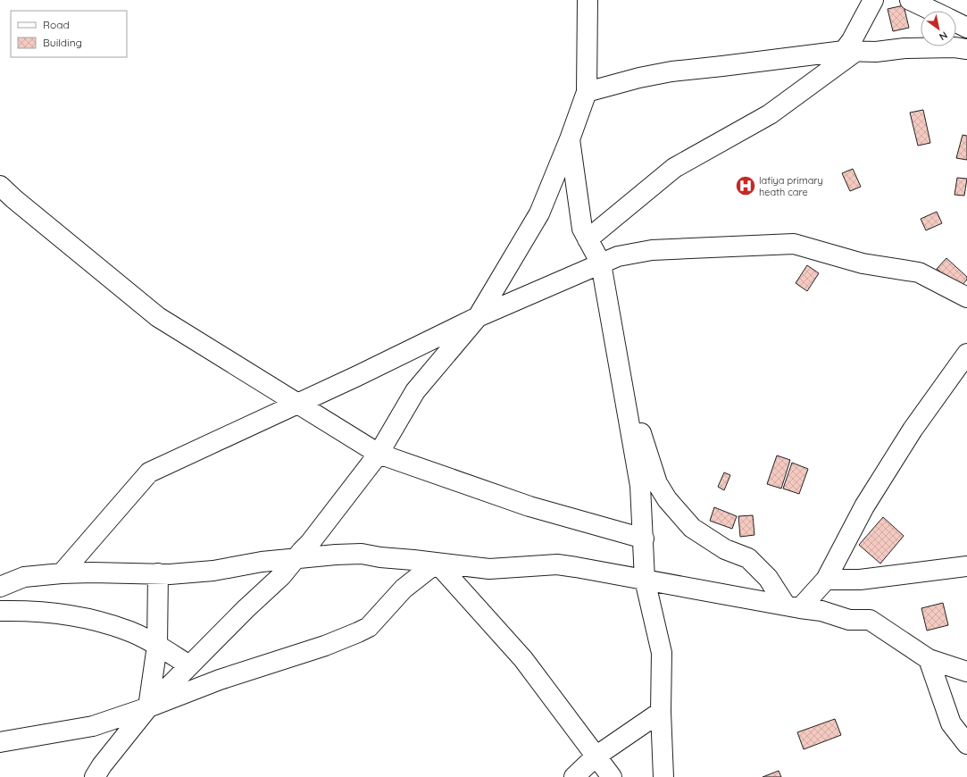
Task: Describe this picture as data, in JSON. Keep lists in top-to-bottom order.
{
  "places": {
    "hospital": ["lafiya primary heath care"]
  },
  "legend": ["Road", "Building"],
  "north": "bottom right"
}
